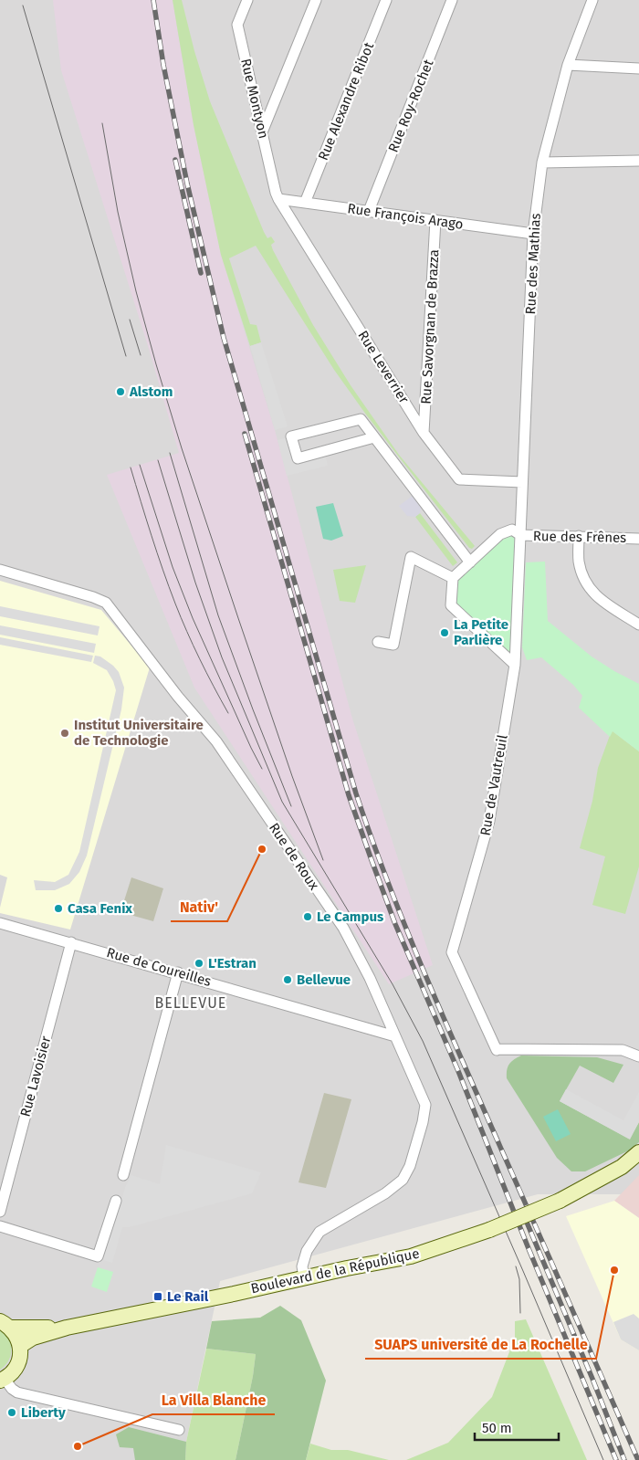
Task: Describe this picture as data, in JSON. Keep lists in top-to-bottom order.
{
  "streets": {
    "main road": ["Boulevard de la République"],
    "street": [
      "Rue Montyon",
      "Rue Alexandre Ribot",
      "Rue Roy-Rochet",
      "Rue François Arago",
      "Rue des Mathias",
      "Rue Savorgnan de Brazza",
      "Rue Leverrier",
      "Rue des Frênes",
      "Rue de Vautreuil",
      "Rue de Roux",
      "Rue de Coureilles",
      "Rue Lavoisier"
    ]
  },
  "crossings": [
    ["Rue Montyon", "Rue François Arago"],
    ["Rue Montyon", "Rue Leverrier"],
    ["Rue Alexandre Ribot", "Rue François Arago"],
    ["Rue Alexandre Ribot", "Rue Leverrier"],
    ["Rue Roy-Rochet", "Rue François Arago"],
    ["Rue François Arago", "Rue des Mathias"],
    ["Rue François Arago", "Rue Savorgnan de Brazza"],
    ["Rue François Arago", "Rue Leverrier"],
    ["Rue des Mathias", "Rue Leverrier"],
    ["Rue des Mathias", "Rue des Frênes"],
    ["Rue des Mathias", "Rue de Vautreuil"],
    ["Rue Savorgnan de Brazza", "Rue Leverrier"],
    ["Rue des Frênes", "Rue de Vautreuil"],
    ["Rue de Roux", "Rue de Coureilles"],
    ["Rue de Roux", "Boulevard de la République"],
    ["Rue de Coureilles", "Rue Lavoisier"]
  ],
  "districts": ["BELLEVUE"],
  "places": {
    "other": [
      "Alstom",
      "La Petite Parlière",
      "Institut Universitaire de Technologie",
      "Nativ'",
      "Casa Fenix",
      "Le Campus",
      "L'Estran",
      "Bellevue",
      "SUAPS université de La Rochelle",
      "Liberty",
      "La Villa Blanche"
    ],
    "transit": ["Le Rail"]
  },
  "scale_bar": "50 m"
}
